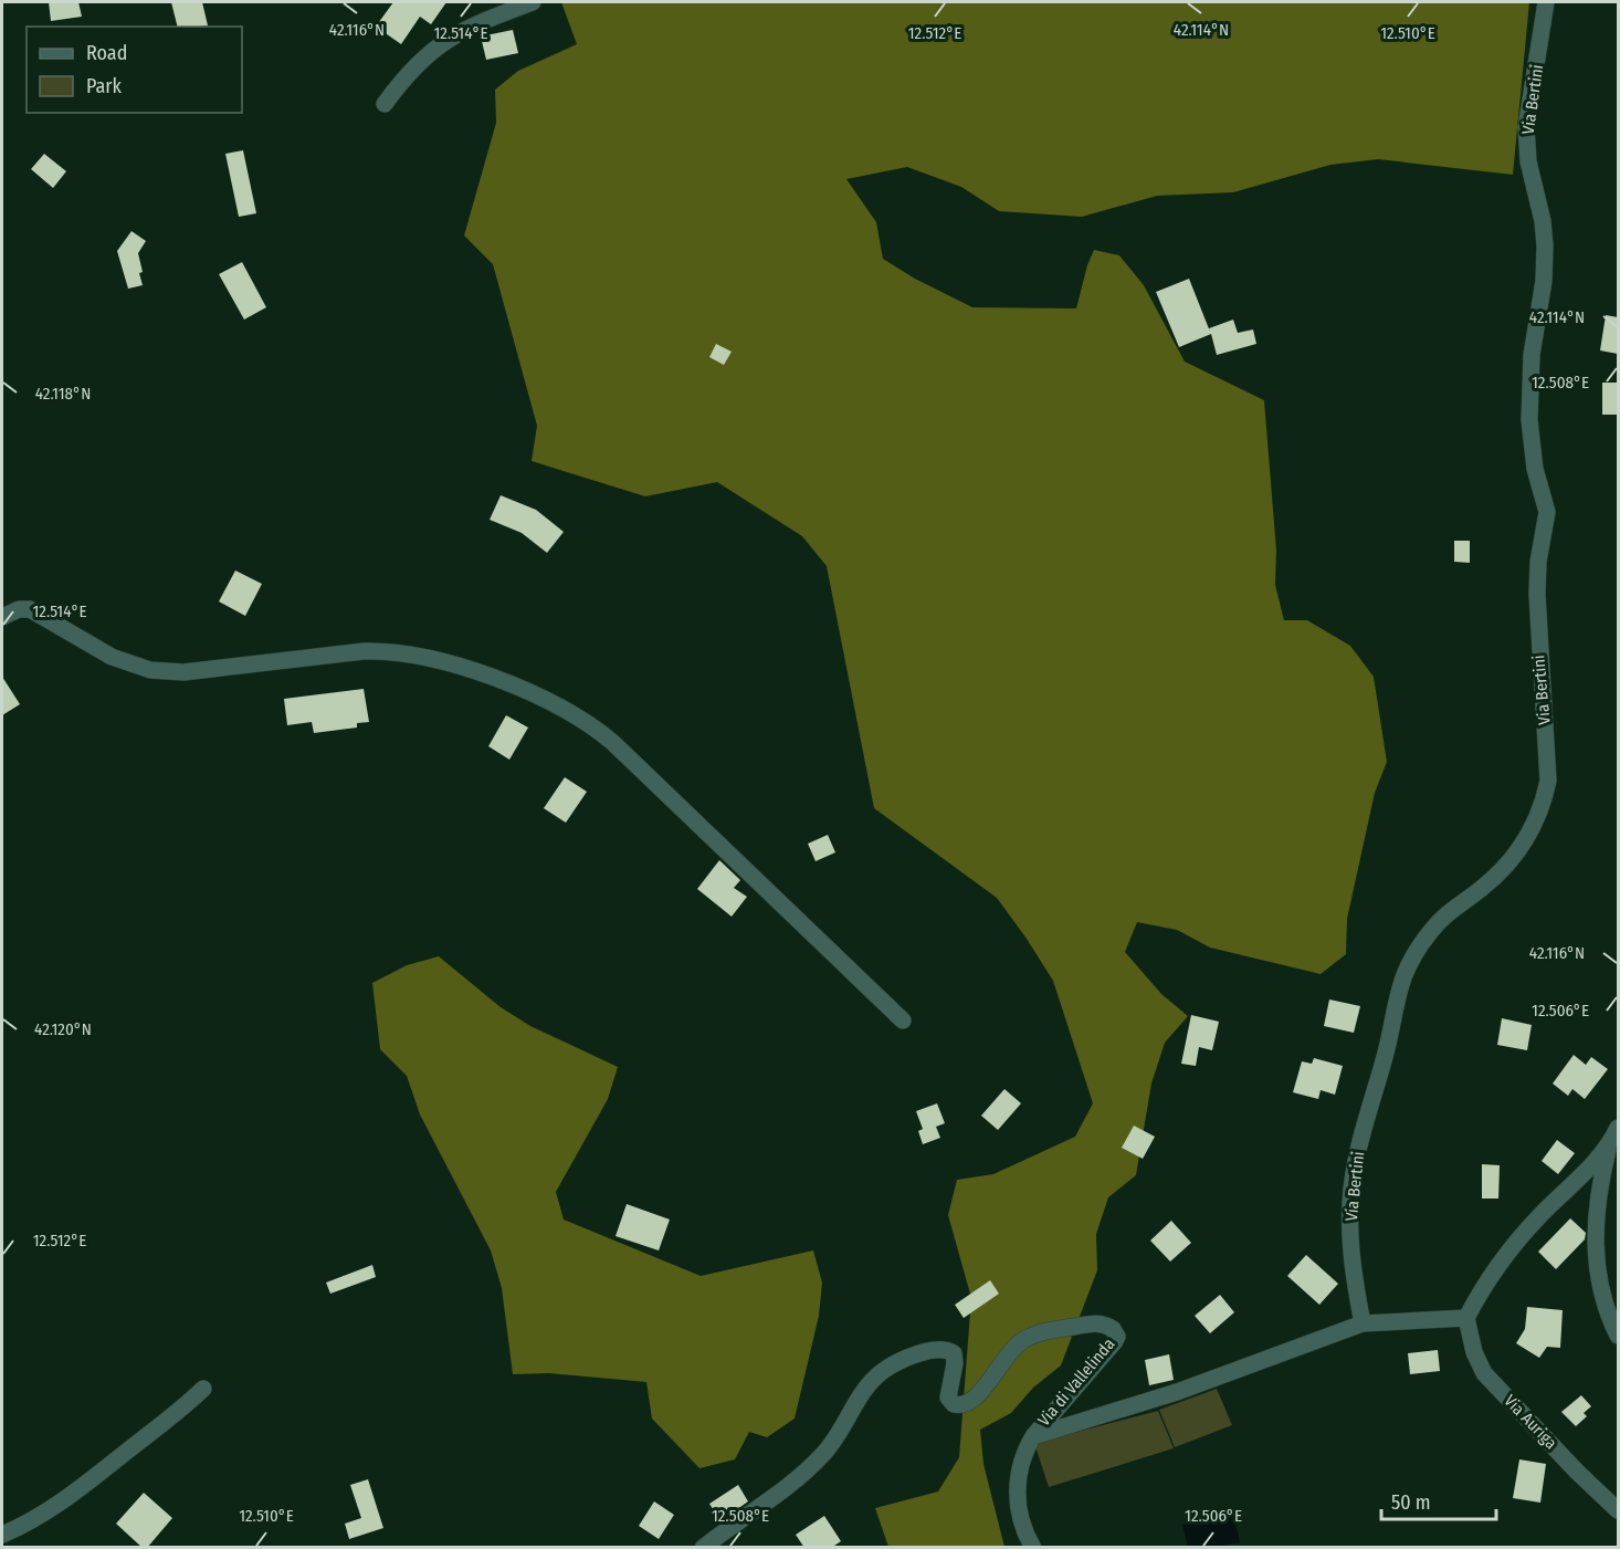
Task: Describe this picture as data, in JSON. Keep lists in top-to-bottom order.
{
  "streets": {
    "street": ["Via Bertini", "Via di Vallelinda", "Via Auriga"]
  },
  "crossings": [
    ["Via Bertini", "Via di Vallelinda"],
    ["Via di Vallelinda", "Via Auriga"]
  ],
  "legend": ["Road", "Park"],
  "scale_bar": "50 m",
  "coordinates": [
    "42.116°N",
    "42.114°N",
    "12.514°E",
    "12.512°E",
    "12.510°E",
    "12.508°E",
    "42.118°N",
    "12.506°E",
    "42.120°N"
  ]
}
